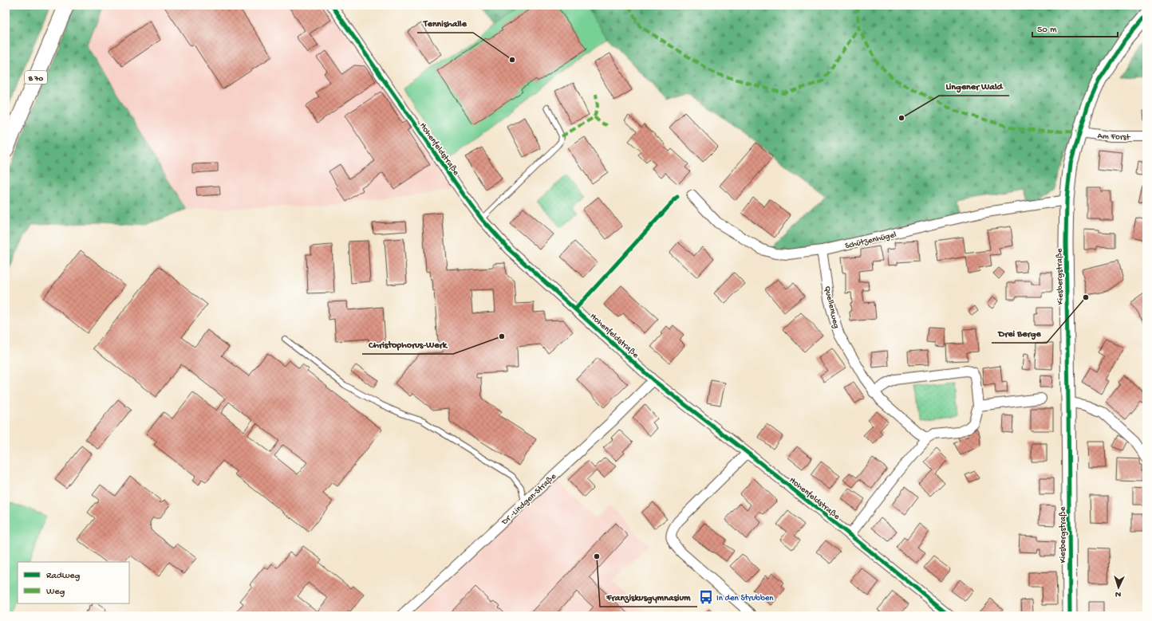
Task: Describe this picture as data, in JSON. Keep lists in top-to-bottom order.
{
  "streets": {
    "main road": ["B 70"],
    "street": [
      "Am Forst",
      "Hohenfeldstraße",
      "Schützenhügel",
      "Kiesbergstraße",
      "Quellenweg",
      "Dr.-Lindgen-Straße"
    ]
  },
  "crossings": [
    ["Am Forst", "Kiesbergstraße"],
    ["Hohenfeldstraße", "Dr.-Lindgen-Straße"],
    ["Schützenhügel", "Kiesbergstraße"],
    ["Schützenhügel", "Quellenweg"]
  ],
  "places": {
    "other": [
      "Tennishalle",
      "Lingener Wald",
      "Drei Berge",
      "Christophorus-Werk",
      "Franziskusgymnasium"
    ],
    "bus stop": ["In den Strubben"]
  },
  "legend": ["Radweg", "Weg"],
  "scale_bar": "50 m",
  "north": "bottom"
}
